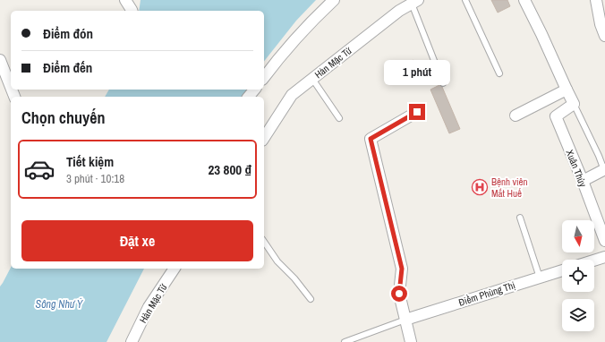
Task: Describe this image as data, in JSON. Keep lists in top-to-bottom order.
{
  "streets": {
    "street": ["Hàn Mặc Tử", "Xuân Thủy", "Điềm Phùng Thị"]
  },
  "water": ["Sông Như Ý"],
  "places": {
    "hospital": ["Bệnh viện Mắt Huế"]
  },
  "north": "bottom",
  "page": {
    "banner": ["Điểm đón", "Điểm đến"],
    "bubble": "1 phút",
    "heading": "Chọn chuyến",
    "list": [
      {
        "name": "Tiết kiệm",
        "note": "3 phút · 10:18",
        "value": "23 800 ₫"
      }
    ],
    "buttons": "Đặt xe"
  }
}
